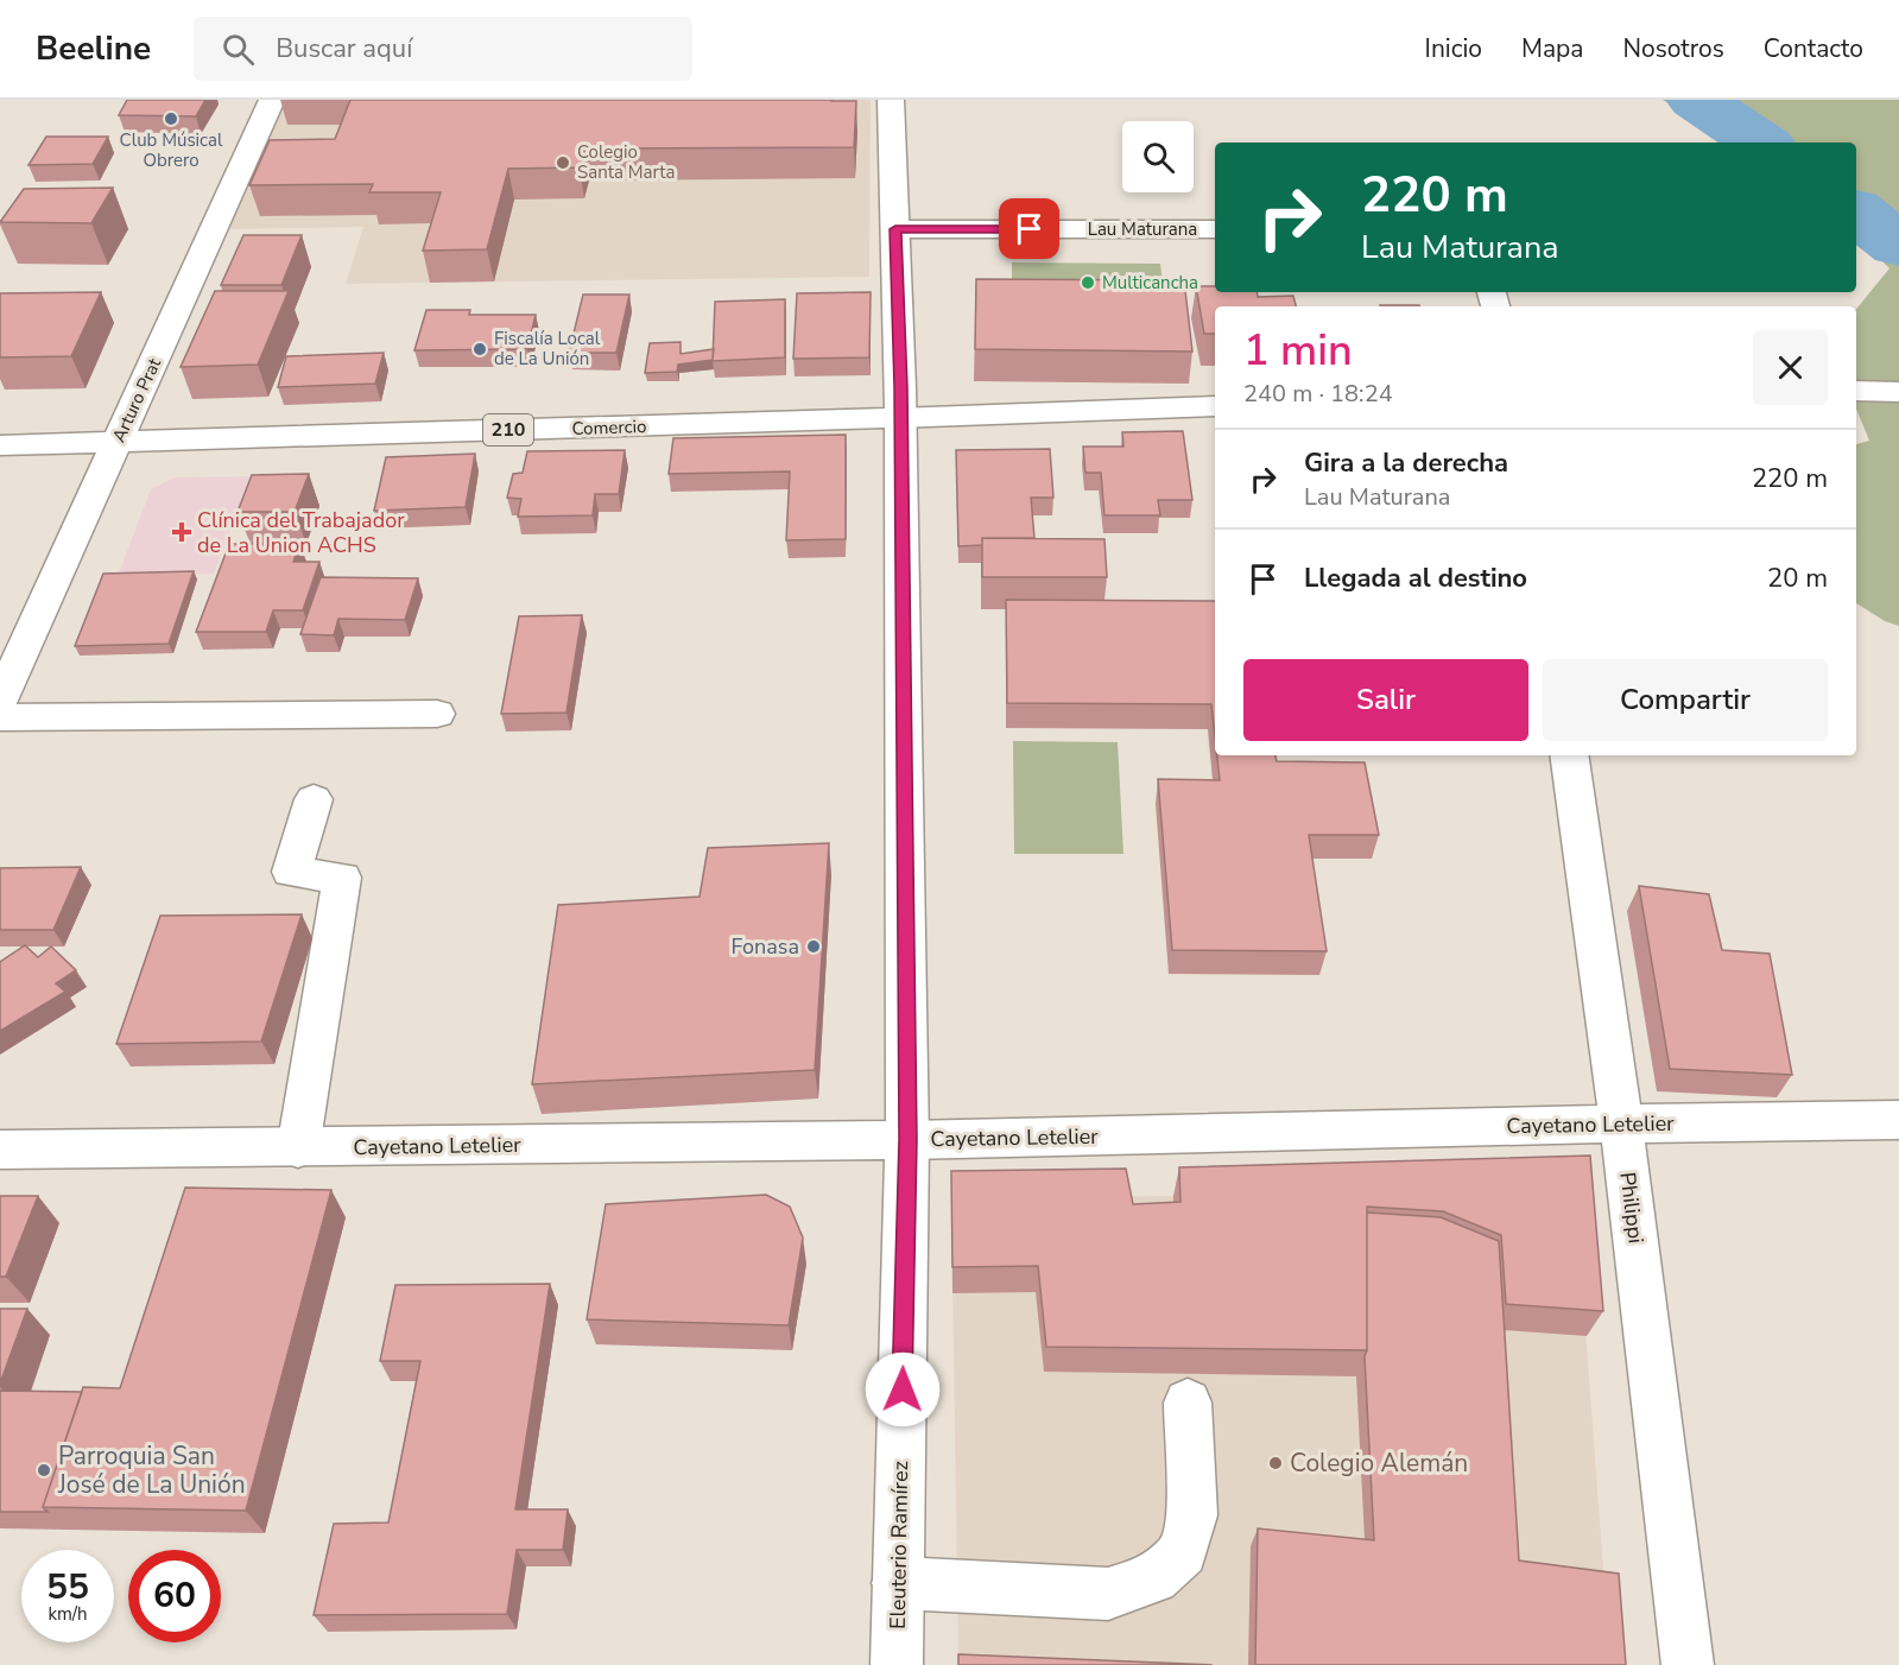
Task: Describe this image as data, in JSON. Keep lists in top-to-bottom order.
{
  "streets": {
    "main road": [
      "Lau Maturana",
      "Arturo Prat",
      "Comercio",
      "210",
      "Cayetano Letelier",
      "Philippi",
      "Eleuterio Ramírez"
    ]
  },
  "crossings": [
    ["Lau Maturana", "Eleuterio Ramírez"],
    ["Arturo Prat", "Comercio"],
    ["Comercio", "Eleuterio Ramírez"],
    ["Cayetano Letelier", "Philippi"],
    ["Cayetano Letelier", "Eleuterio Ramírez"]
  ],
  "places": {
    "other": [
      "Club Músical Obrero",
      "Colegio Santa Marta",
      "Multicancha",
      "Fiscalía Local de La Unión",
      "Fonasa",
      "Colegio Alemán",
      "Parroquia San José de La Unión"
    ],
    "health": ["Clínica del Trabajador de La Union ACHS"]
  },
  "page": {
    "header": "Beeline",
    "search": "Buscar aquí",
    "nav": [
      "Inicio",
      "Mapa",
      "Nosotros",
      "Contacto"
    ],
    "turn": ["220 m", "Lau Maturana"],
    "heading": ["1 min", "240 m · 18:24"],
    "list": [
      {
        "name": "Gira a la derecha",
        "note": "Lau Maturana",
        "value": "220 m"
      },
      {
        "name": "Llegada al destino",
        "value": "20 m"
      }
    ],
    "buttons": ["Salir", "Compartir"],
    "speed": "55 km/h",
    "limit": "60"
  }
}
